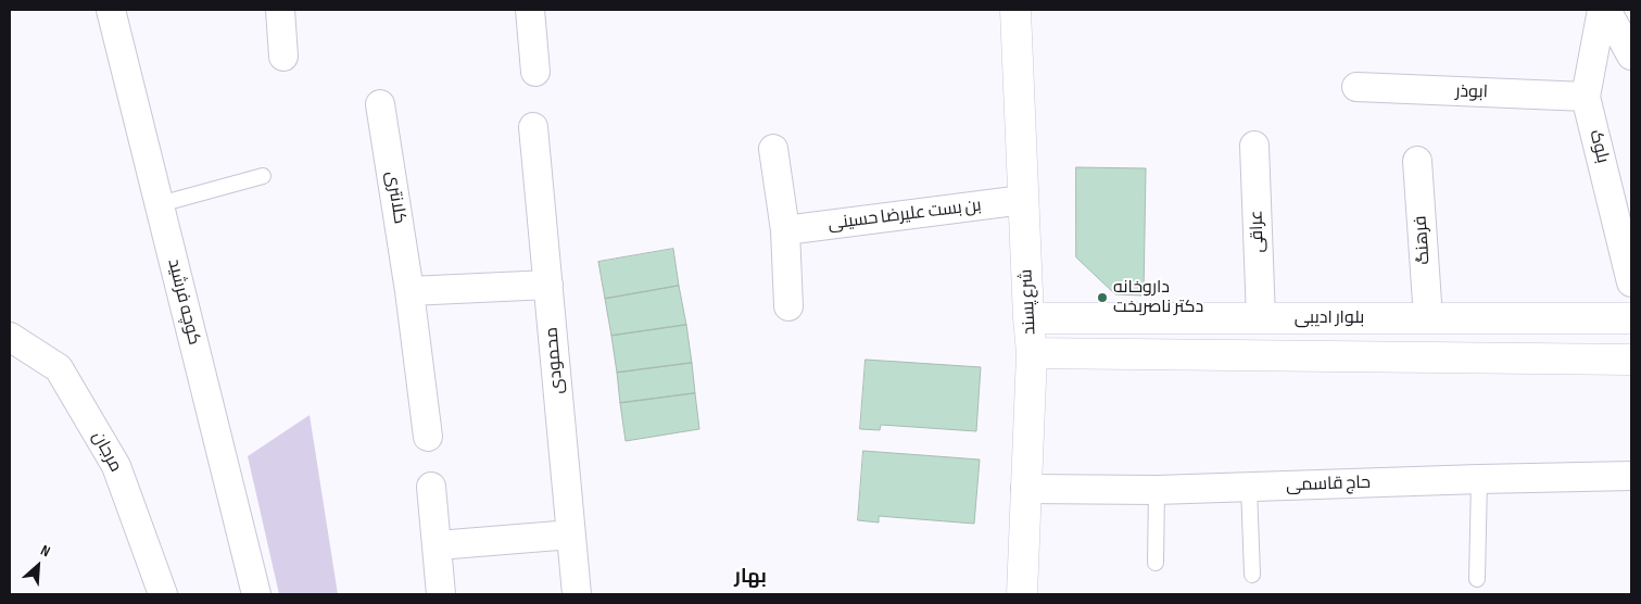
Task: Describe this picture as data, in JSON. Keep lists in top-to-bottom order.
{
  "streets": {
    "main road": ["شرع پسند", "بلوار ادیبی"],
    "street": [
      "ابوذر",
      "بلوک",
      "کلانتری",
      "بن بست علیرضا حسینی",
      "عراقی",
      "فرهنگ",
      "كوچه فرشيد",
      "محمودی",
      "مرجان",
      "حاج قاسمی"
    ]
  },
  "crossings": [
    ["ابوذر", "بلوک"],
    ["بن بست علیرضا حسینی", "شرع پسند"],
    ["عراقی", "بلوار ادیبی"],
    ["فرهنگ", "بلوار ادیبی"],
    ["شرع پسند", "بلوار ادیبی"],
    ["شرع پسند", "حاج قاسمی"]
  ],
  "districts": ["بهار"],
  "places": ["داروخانه دکتر ناصربخت"],
  "north": "top right"
}
